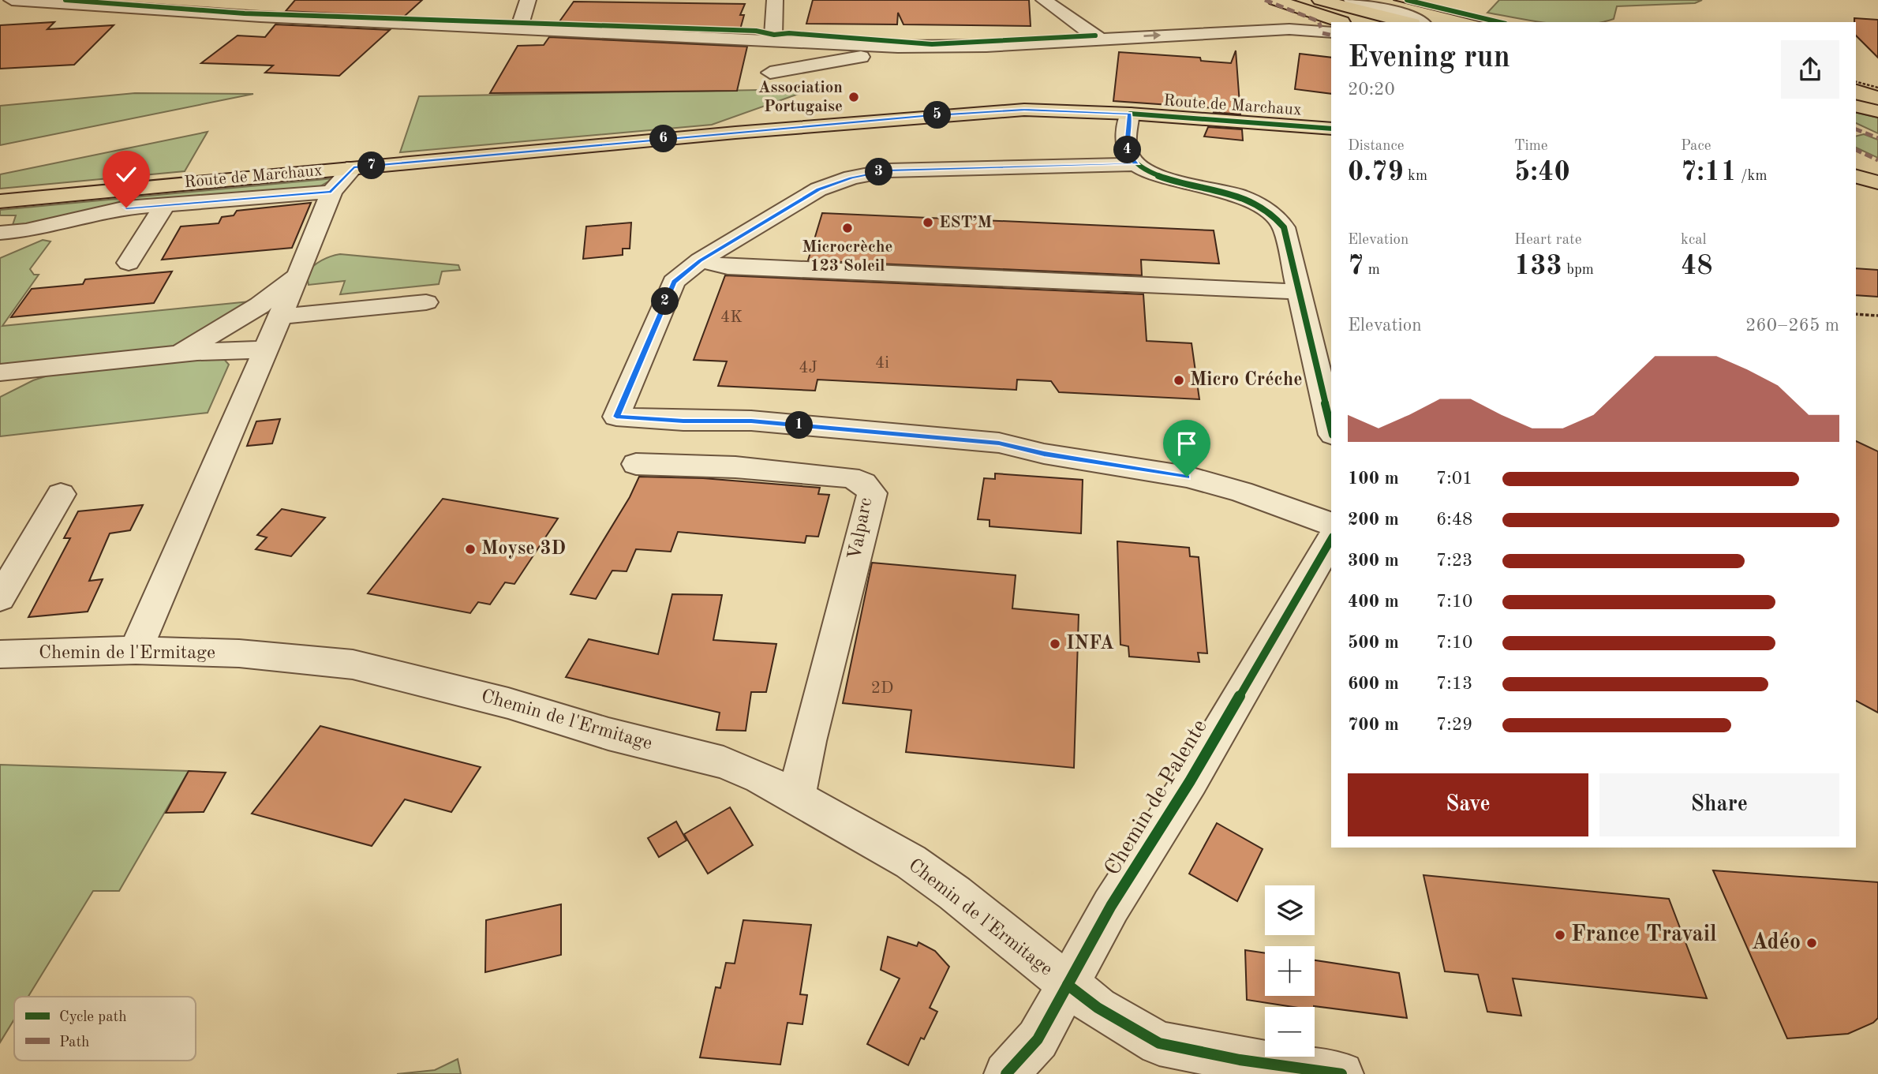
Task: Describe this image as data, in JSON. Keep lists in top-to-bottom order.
{
  "streets": {
    "main road": ["Route de Marchaux"],
    "street": ["Valparc", "Chemin de l'Ermitage", "Chemin de Palente"]
  },
  "crossings": [
    ["Valparc", "Chemin de l'Ermitage"],
    ["Chemin de l'Ermitage", "Chemin de Palente"]
  ],
  "places": [
    "Association Portugaise",
    "EST’M",
    "Microcrèche 123 Soleil",
    "Micro Créche",
    "Moyse 3D",
    "INFA",
    "France Travail",
    "Adéo"
  ],
  "house_numbers": [
    "4K",
    "4i",
    "4J",
    "2D"
  ],
  "legend": ["Cycle path", "Path"],
  "page": {
    "heading": ["Evening run", "20:20"],
    "pins": [
      "5",
      "6",
      "4",
      "7",
      "3",
      "2",
      "1"
    ],
    "stats": [
      ["Distance", "0.79 km"],
      ["Time", "5:40"],
      ["Pace", "7:11 /km"],
      ["Elevation", "7 m"],
      ["Heart rate", "133 bpm"],
      ["kcal", "48"]
    ],
    "chart": ["Elevation", "260–265 m"],
    "list": [
      {
        "name": "100 m",
        "note": "7:01"
      },
      {
        "name": "200 m",
        "note": "6:48"
      },
      {
        "name": "300 m",
        "note": "7:23"
      },
      {
        "name": "400 m",
        "note": "7:10"
      },
      {
        "name": "500 m",
        "note": "7:10"
      },
      {
        "name": "600 m",
        "note": "7:13"
      },
      {
        "name": "700 m",
        "note": "7:29"
      }
    ],
    "buttons": ["Save", "Share"],
    "map_buttons": ["+", "−"]
  }
}
